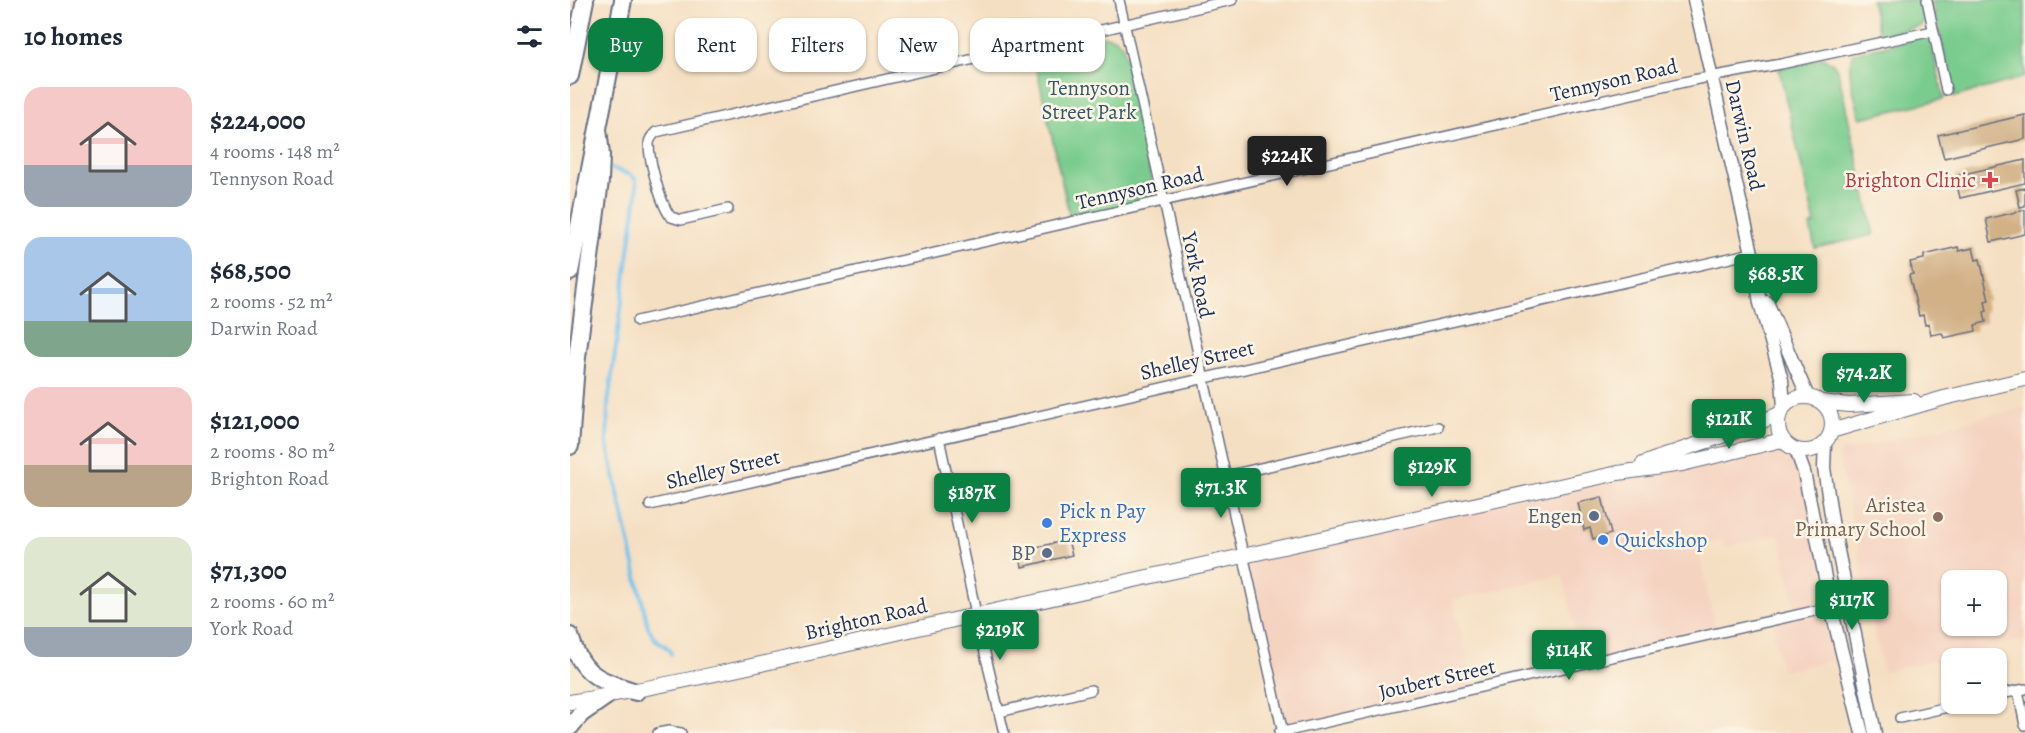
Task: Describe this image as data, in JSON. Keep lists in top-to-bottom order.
{
  "streets": {
    "main road": ["Brighton Road"],
    "street": [
      "Tennyson Road",
      "Darwin Road",
      "York Road",
      "Shelley Street",
      "Joubert Street"
    ]
  },
  "crossings": [
    ["Tennyson Road", "Darwin Road"],
    ["Tennyson Road", "York Road"],
    ["Darwin Road", "Shelley Street"],
    ["Darwin Road", "Brighton Road"],
    ["York Road", "Shelley Street"],
    ["York Road", "Brighton Road"],
    ["York Road", "Joubert Street"]
  ],
  "parks": ["Tennyson Street Park"],
  "places": {
    "health": ["Brighton Clinic"],
    "other": [
      "Engen",
      "Aristea Primary School",
      "Pick n Pay Express",
      "Quickshop",
      "BP"
    ]
  },
  "page": {
    "heading": "10 homes",
    "chip": [
      "Buy",
      "Rent",
      "Filters",
      "New",
      "Apartment"
    ],
    "list": [
      {
        "name": "$224,000",
        "note": "4 rooms · 148 m² · Tennyson Road"
      },
      {
        "name": "$68,500",
        "note": "2 rooms · 52 m² · Darwin Road"
      },
      {
        "name": "$121,000",
        "note": "2 rooms · 80 m² · Brighton Road"
      },
      {
        "name": "$71,300",
        "note": "2 rooms · 60 m² · York Road"
      }
    ],
    "price": [
      "$224K",
      "$68.5K",
      "$74.2K",
      "$121K",
      "$129K",
      "$71.3K",
      "$187K",
      "$117K",
      "$219K",
      "$114K"
    ],
    "map_buttons": ["+", "−"]
  }
}
